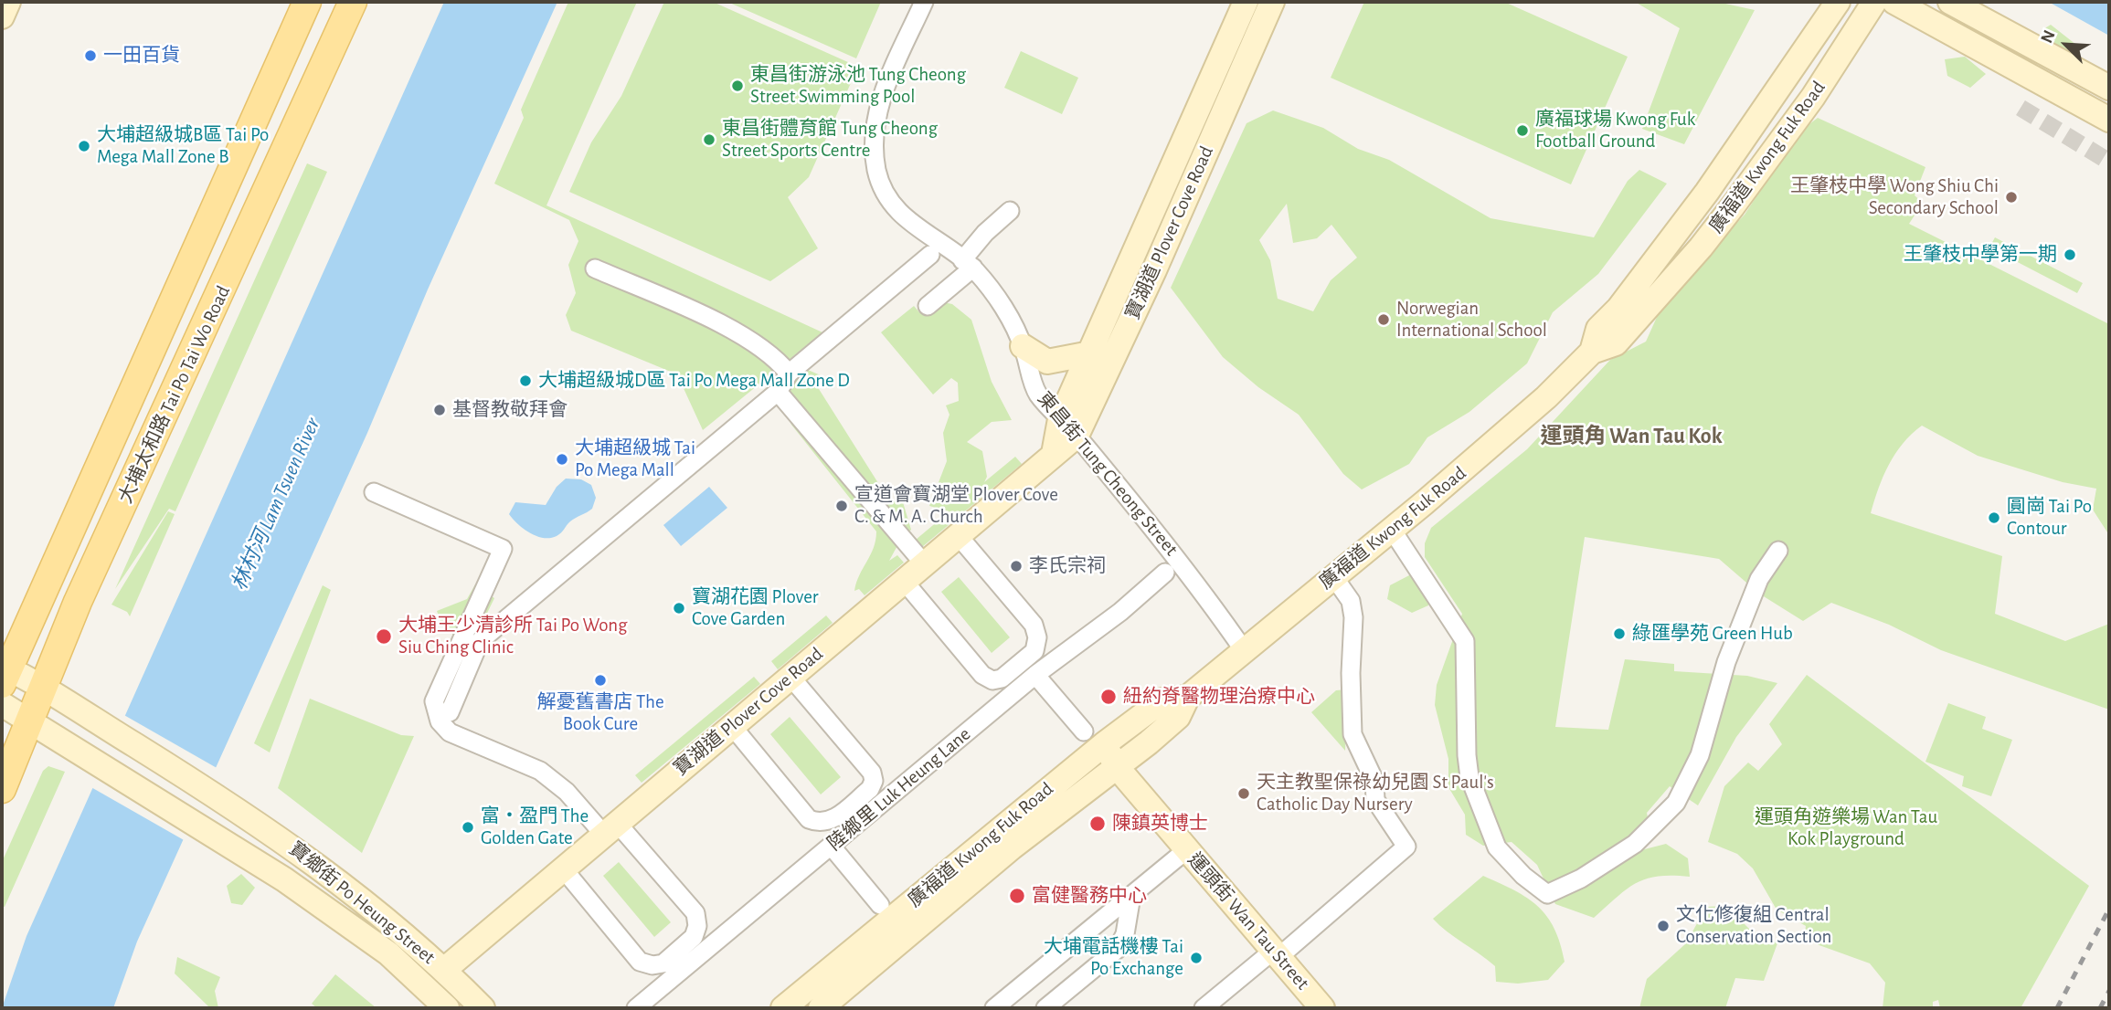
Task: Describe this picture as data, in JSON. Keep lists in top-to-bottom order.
{
  "streets": {
    "main road": [
      "廣福道 Kwong Fuk Road",
      "寶湖道 Plover Cove Road",
      "大埔太和路 Tai Po Tai Wo Road",
      "寶鄉街 Po Heung Street",
      "運頭街 Wan Tau Street"
    ],
    "street": ["東昌街 Tung Cheong Street", "陸鄉里 Luk Heung Lane"]
  },
  "crossings": [
    ["廣福道 Kwong Fuk Road", "東昌街 Tung Cheong Street"],
    ["廣福道 Kwong Fuk Road", "運頭街 Wan Tau Street"],
    ["寶湖道 Plover Cove Road", "東昌街 Tung Cheong Street"],
    ["寶湖道 Plover Cove Road", "寶鄉街 Po Heung Street"],
    ["大埔太和路 Tai Po Tai Wo Road", "寶鄉街 Po Heung Street"]
  ],
  "districts": ["運頭角 Wan Tau Kok"],
  "water": ["林村河 Lam Tsuen River"],
  "parks": ["運頭角遊樂場 Wan Tau Kok Playground"],
  "places": [
    "一田百貨",
    "東昌街游泳池 Tung Cheong Street Swimming Pool",
    "廣福球場 Kwong Fuk Football Ground",
    "東昌街體育館 Tung Cheong Street Sports Centre",
    "大埔超級城B區 Tai Po Mega Mall Zone B",
    "王肇枝中學 Wong Shiu Chi Secondary School",
    "王肇枝中學第一期",
    "Norwegian International School",
    "大埔超級城D區 Tai Po Mega Mall Zone D",
    "基督教敬拜會",
    "大埔超級城 Tai Po Mega Mall",
    "宣道會寶湖堂 Plover Cove C. & M. A. Church",
    "圓崗 Tai Po Contour",
    "李氏宗祠",
    "寶湖花園 Plover Cove Garden",
    "綠匯學苑 Green Hub",
    "大埔王少清診所 Tai Po Wong Siu Ching Clinic",
    "解憂舊書店 The Book Cure",
    "紐約脊醫物理治療中心",
    "天主教聖保祿幼兒園 St Paul's Catholic Day Nursery",
    "陳鎮英博士",
    "富‧盈門 The Golden Gate",
    "富健醫務中心",
    "文化修復組 Central Conservation Section",
    "大埔電話機樓 Tai Po Exchange"
  ],
  "north": "top left"
}
